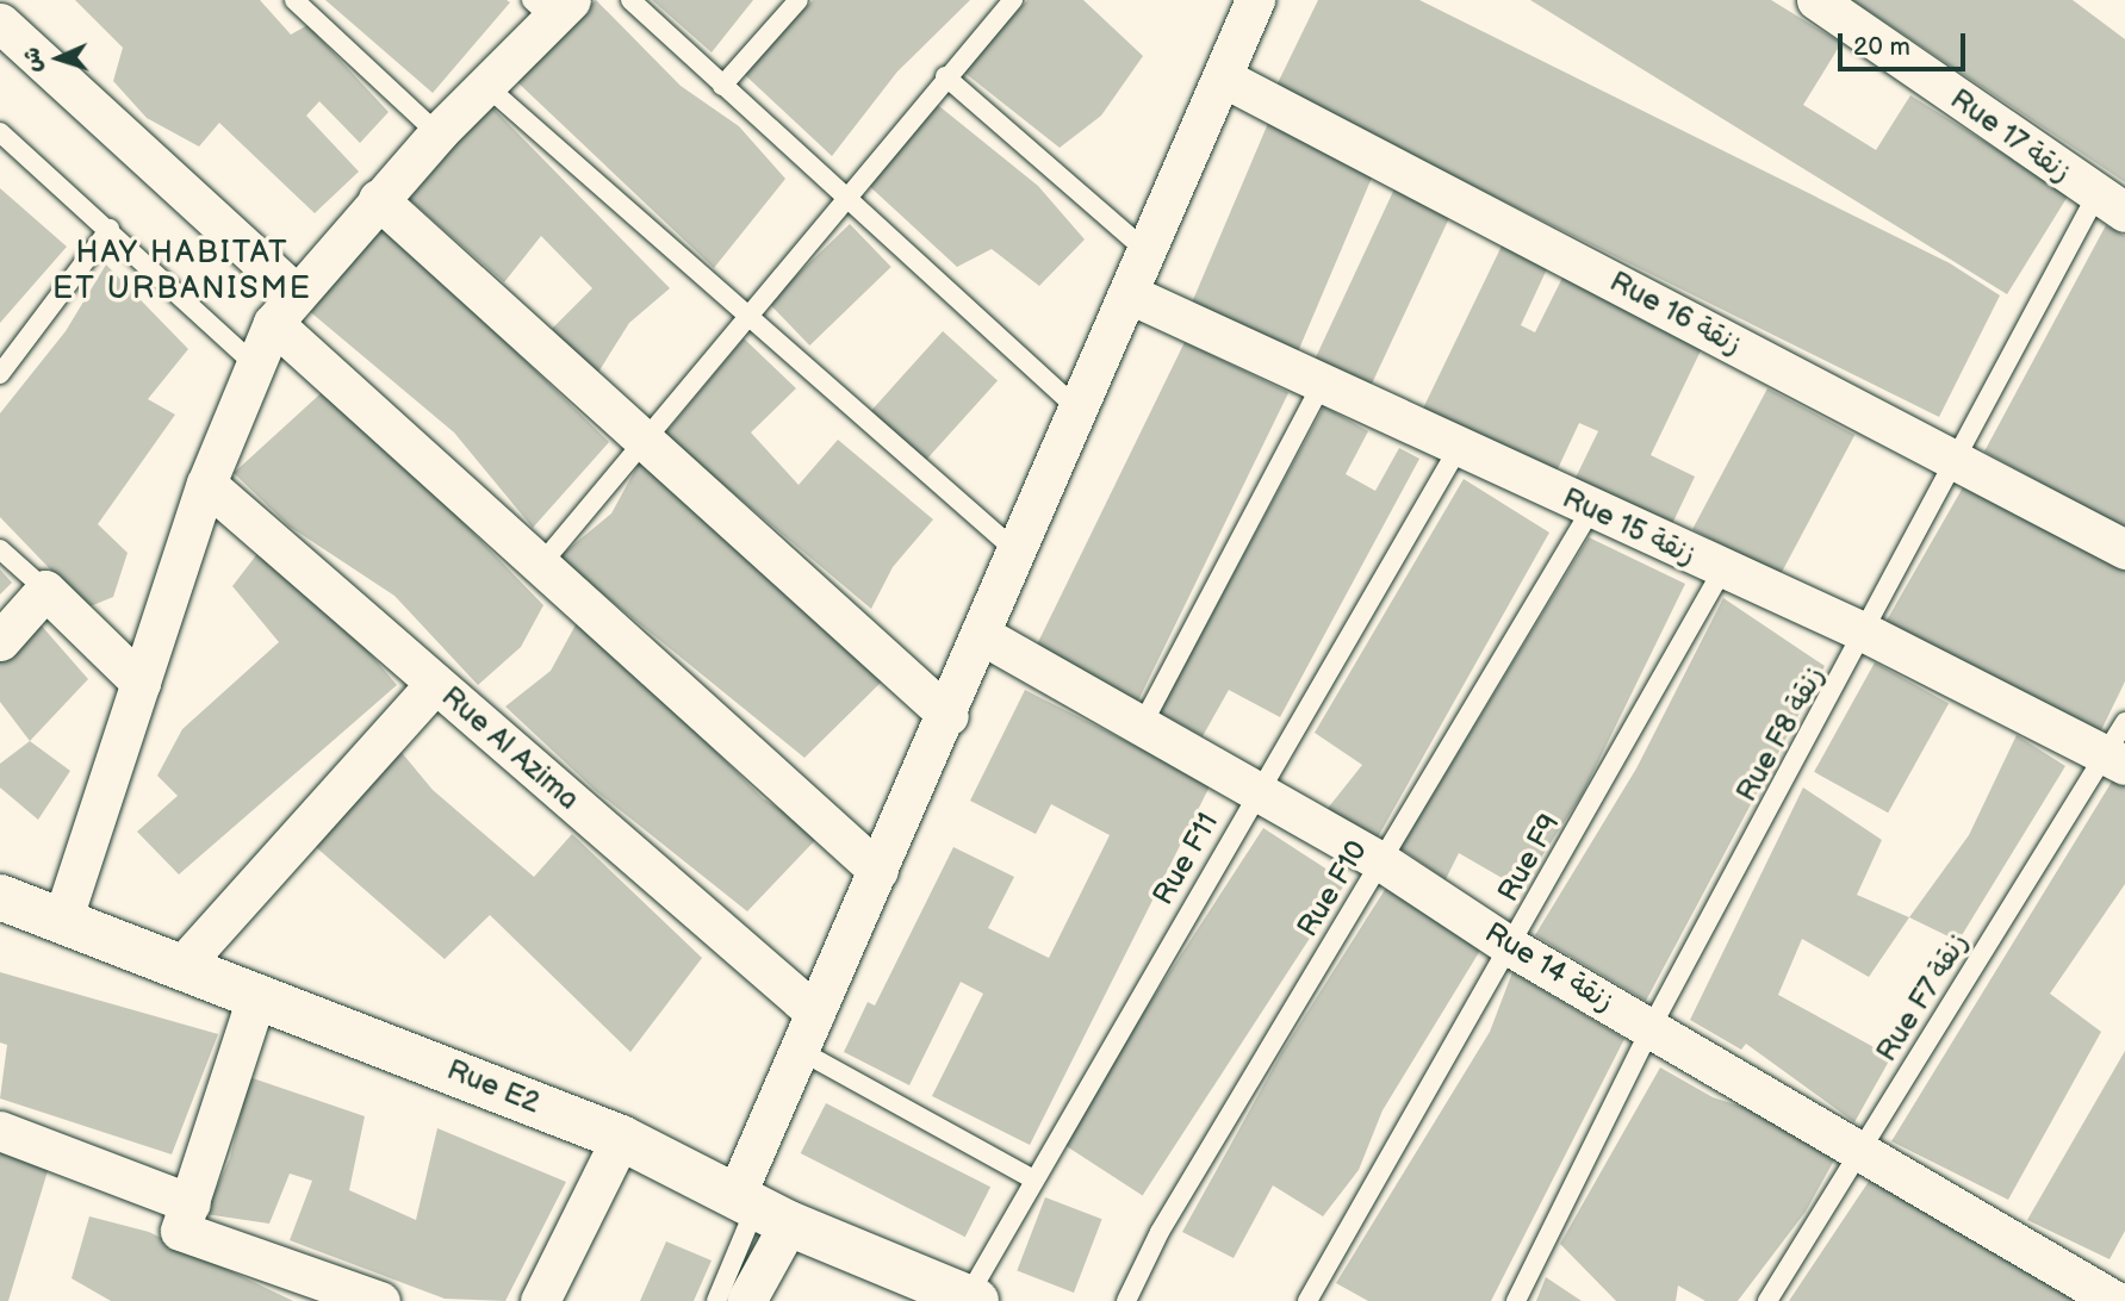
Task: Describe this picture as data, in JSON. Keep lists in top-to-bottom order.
{
  "streets": {
    "street": [
      "Rue 17 زنقة",
      "Rue 16 زنقة",
      "Rue 15 زنقة",
      "Rue Al Azima",
      "Rue 14 زنقة",
      "Rue E2"
    ],
    "lane": [
      "Rue F8 زنقة",
      "Rue F9",
      "Rue F11",
      "Rue F10",
      "Rue F7 زنقة"
    ]
  },
  "crossings": [
    ["Rue 17 زنقة", "Rue F8 زنقة"],
    ["Rue 16 زنقة", "Rue F8 زنقة"],
    ["Rue 15 زنقة", "Rue F8 زنقة"],
    ["Rue 15 زنقة", "Rue F9"],
    ["Rue 15 زنقة", "Rue F11"],
    ["Rue 15 زنقة", "Rue F10"],
    ["Rue 15 زنقة", "Rue F7 زنقة"],
    ["Rue F8 زنقة", "Rue 14 زنقة"],
    ["Rue F9", "Rue 14 زنقة"],
    ["Rue F11", "Rue 14 زنقة"],
    ["Rue F11", "Rue E2"],
    ["Rue F10", "Rue 14 زنقة"],
    ["Rue 14 زنقة", "Rue F7 زنقة"]
  ],
  "districts": ["HAY HABITAT ET URBANISME"],
  "scale_bar": "20 m",
  "north": "left"
}
